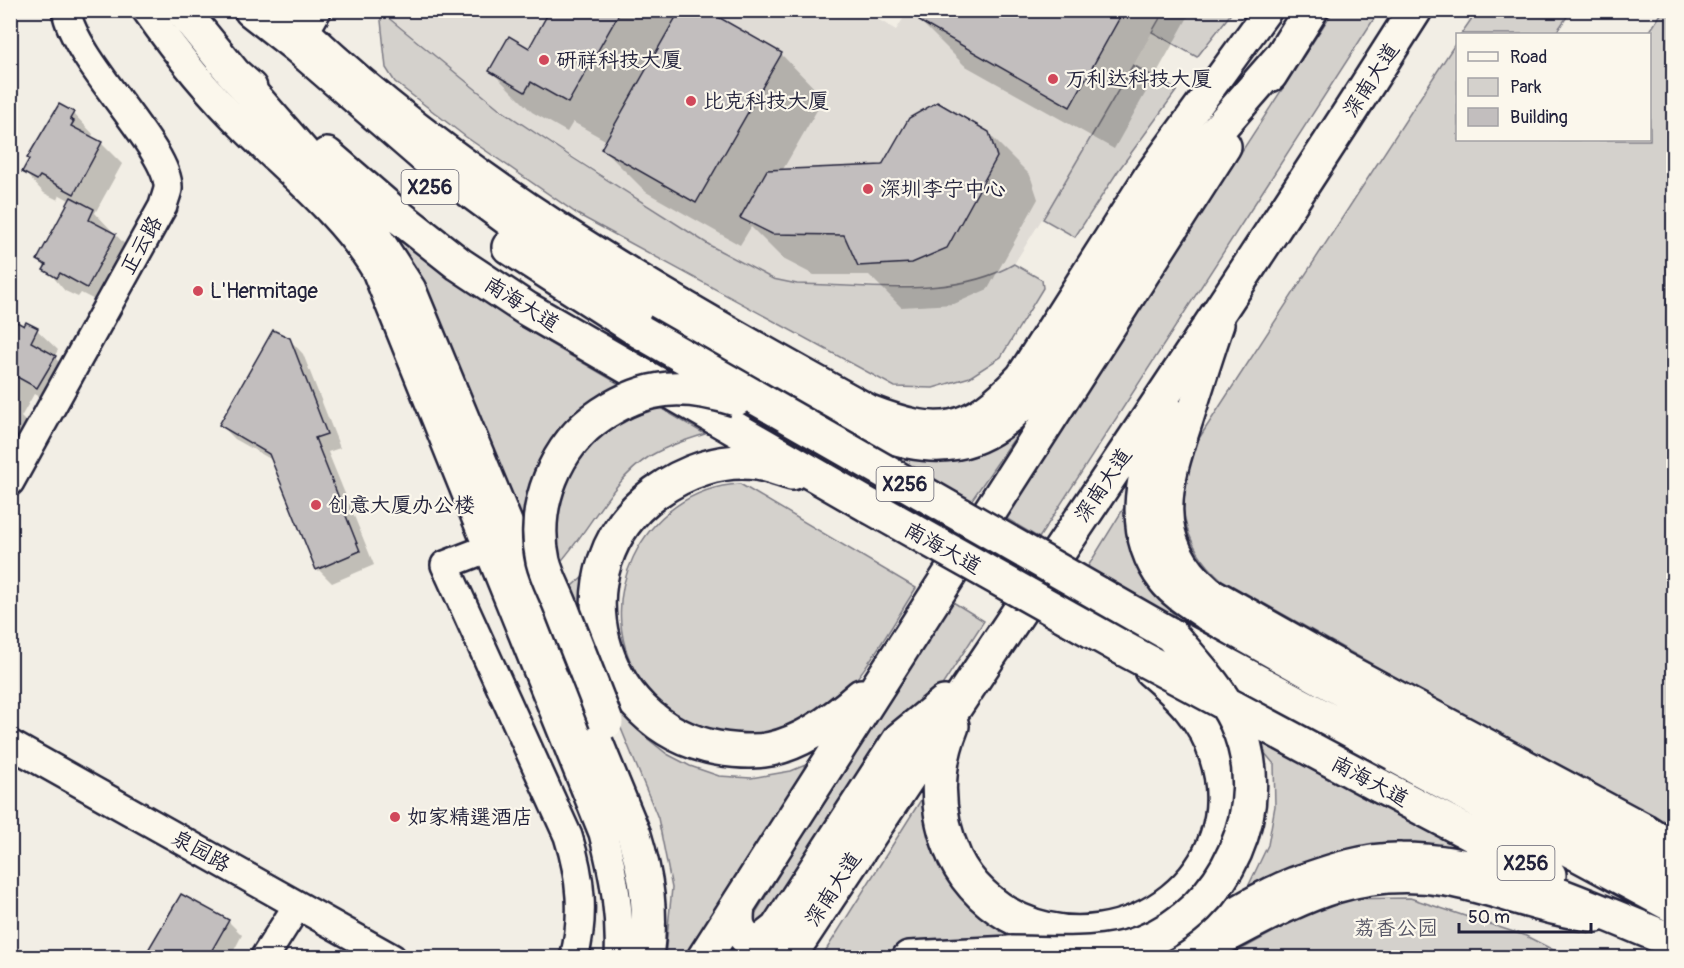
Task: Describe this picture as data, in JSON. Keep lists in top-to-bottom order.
{
  "streets": {
    "main road": ["深南大道", "X256", "南海大道"],
    "street": ["正云路", "泉园路"]
  },
  "parks": ["荔香公园"],
  "places": [
    "研祥科技大厦",
    "万利达科技大厦",
    "比克科技大厦",
    "深圳李宁中心",
    "L'Hermitage",
    "创意大厦办公楼",
    "如家精選酒店"
  ],
  "legend": ["Road", "Park", "Building"],
  "scale_bar": "50 m"
}
